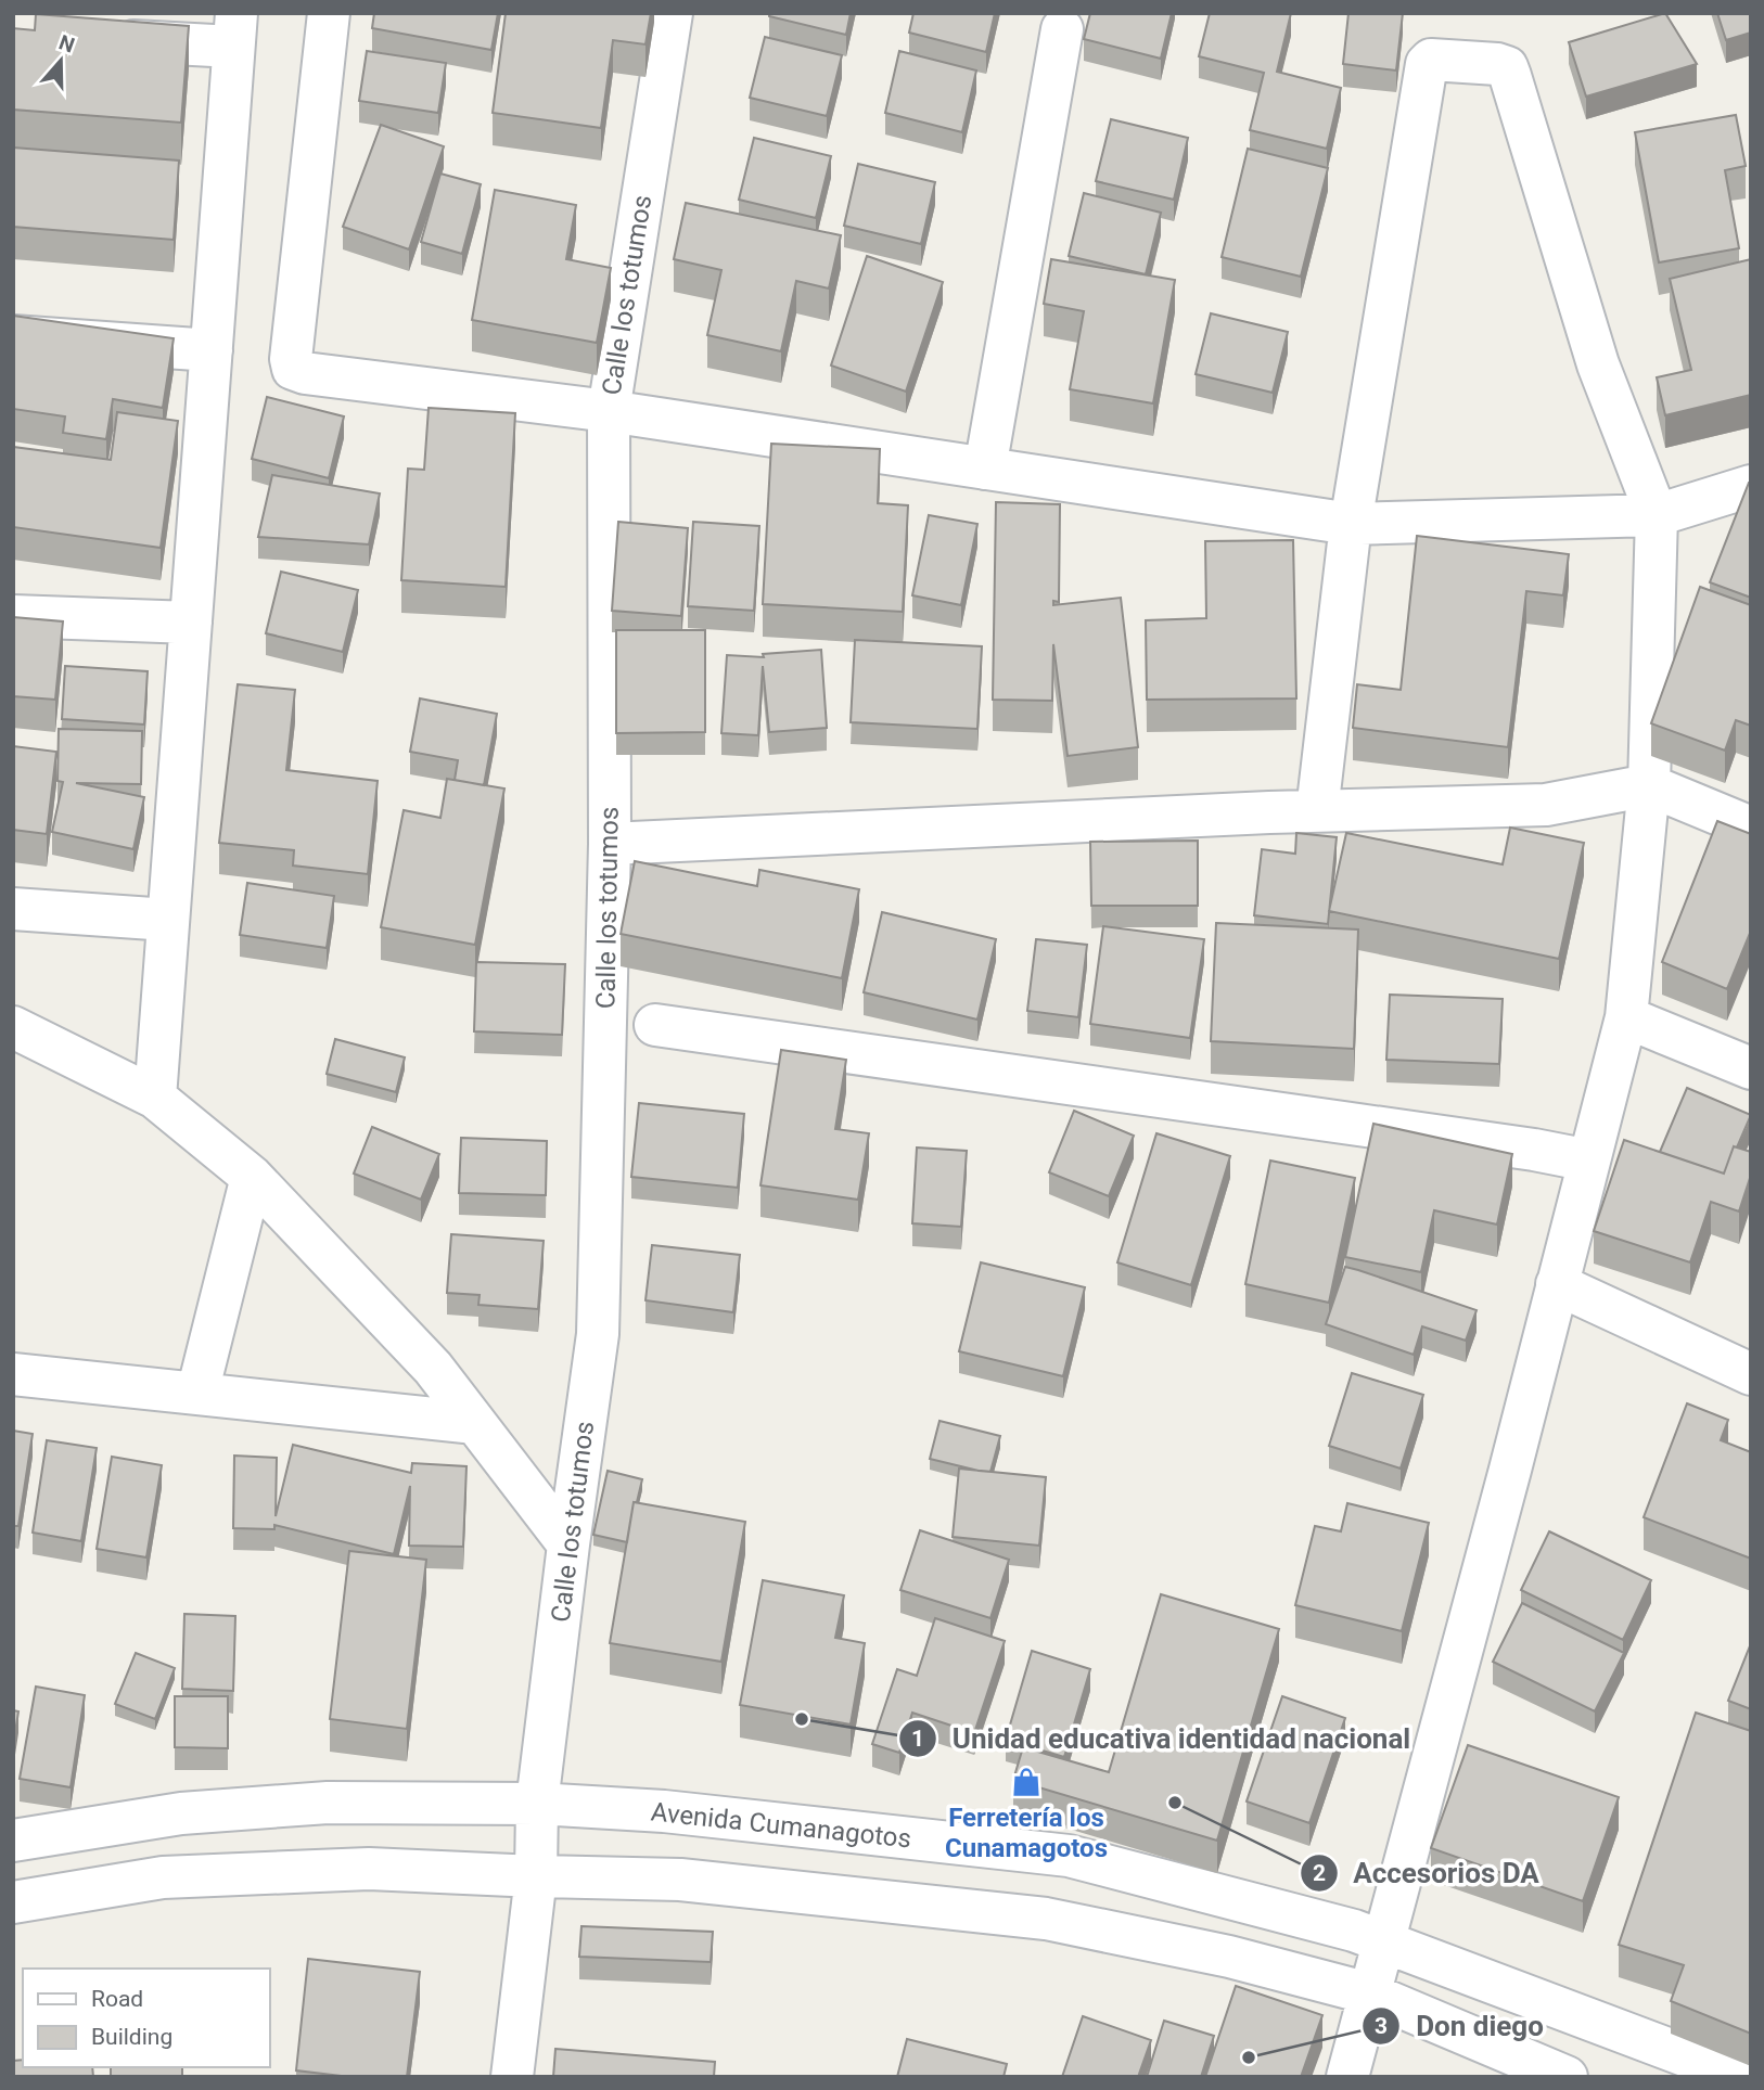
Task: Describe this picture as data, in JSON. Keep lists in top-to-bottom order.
{
  "streets": {
    "street": ["Calle los totumos", "Avenida Cumanagotos"]
  },
  "crossings": [
    ["Calle los totumos", "Avenida Cumanagotos"]
  ],
  "places": {
    "other": ["Unidad educativa identidad nacional", "Accesorios DA", "Don diego"],
    "shop": ["Ferretería los Cunamagotos"]
  },
  "legend": ["Road", "Building"],
  "north": "top"
}
